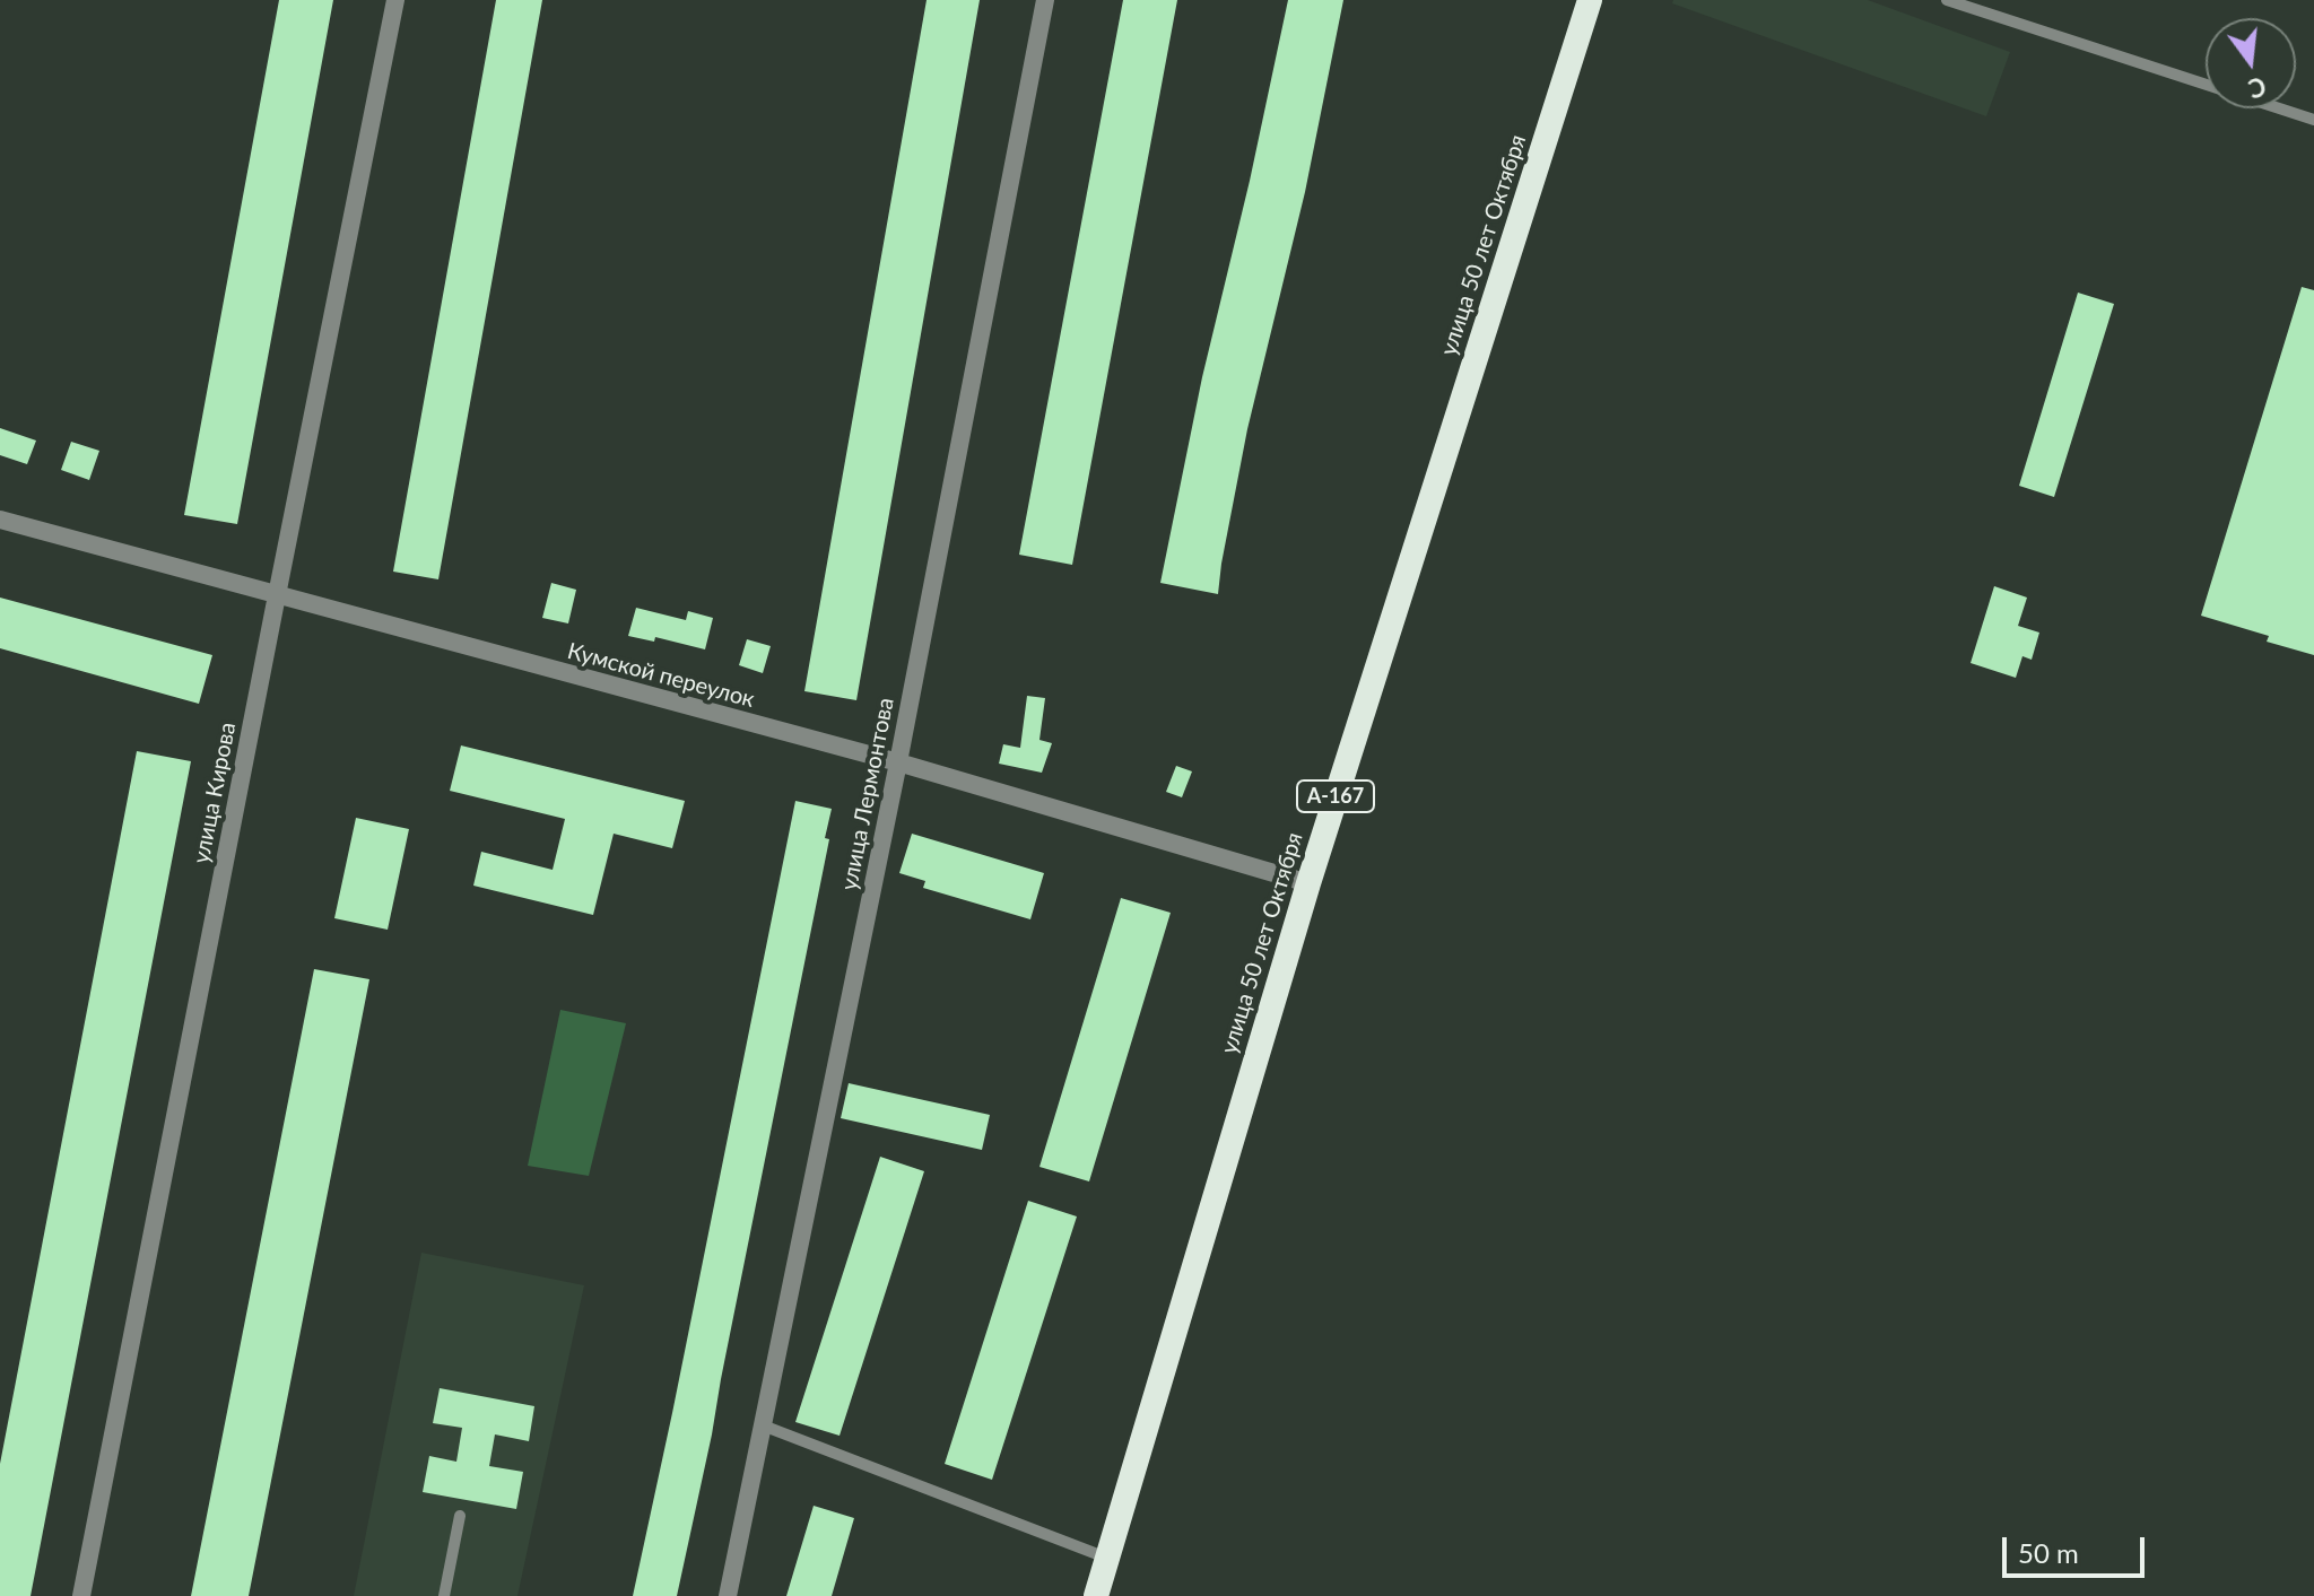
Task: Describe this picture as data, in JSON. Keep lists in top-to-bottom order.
{
  "streets": {
    "highway": ["улица 50 лет Октября", "А-167"],
    "street": ["Кумской переулок", "улица Кирова", "улица Лермонтова"]
  },
  "crossings": [
    ["улица 50 лет Октября", "Кумской переулок"],
    ["Кумской переулок", "улица Кирова"],
    ["Кумской переулок", "улица Лермонтова"]
  ],
  "scale_bar": "50 m",
  "north": "bottom"
}
